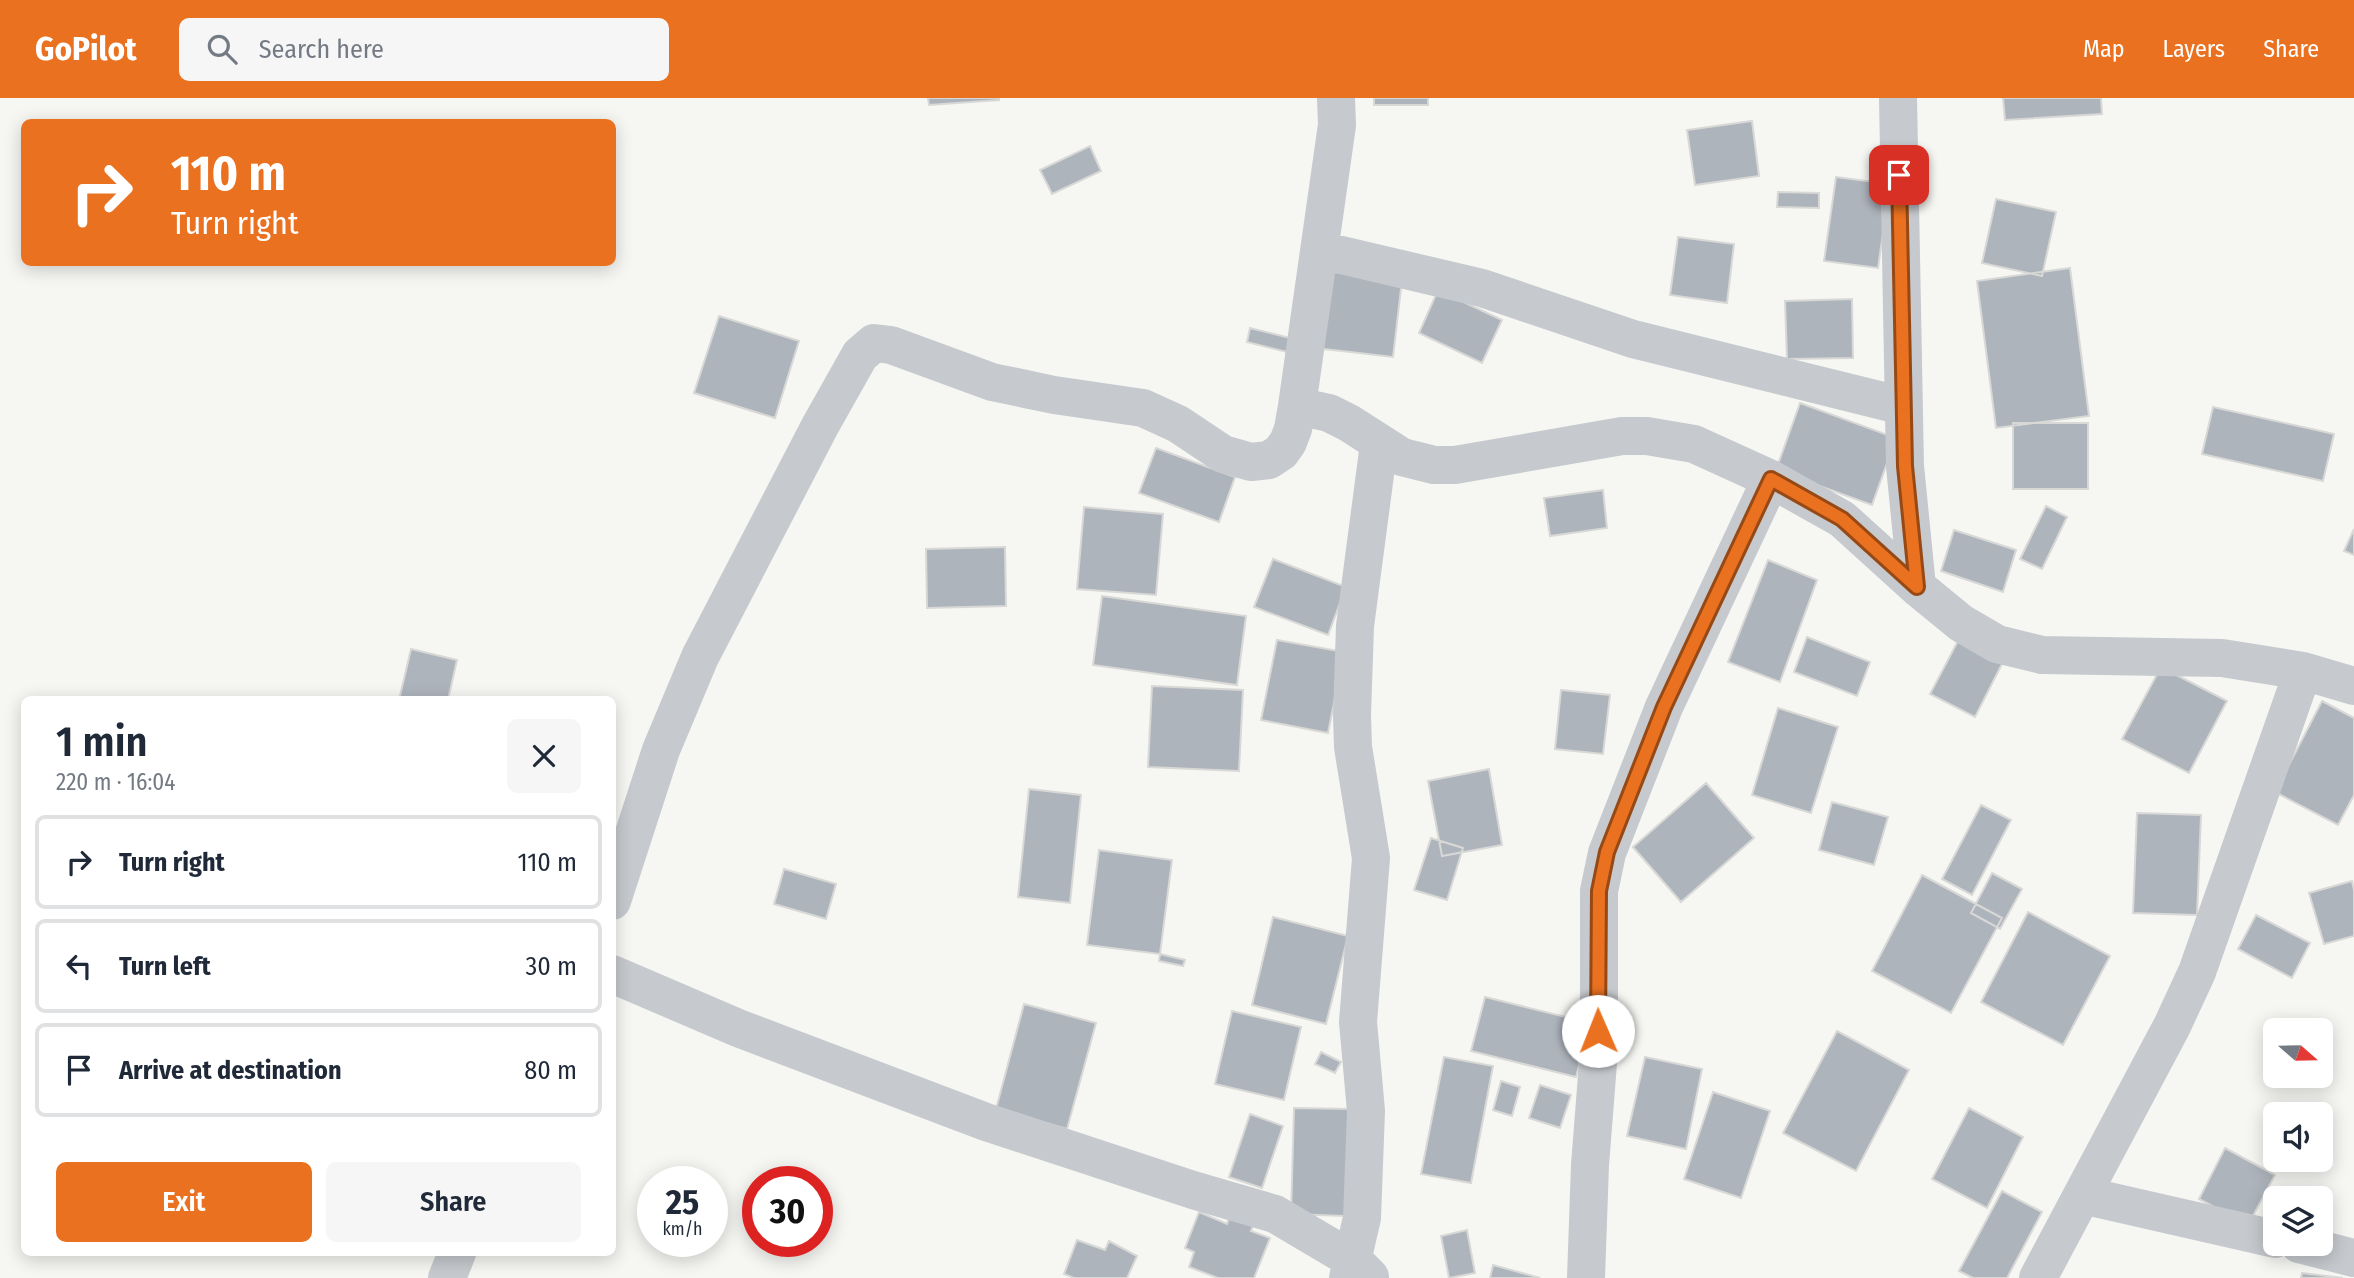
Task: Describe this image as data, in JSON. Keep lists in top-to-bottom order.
{
  "north": "right",
  "page": {
    "header": "GoPilot",
    "search": "Search here",
    "nav": ["Map", "Layers", "Share"],
    "turn": ["110 m", "Turn right"],
    "heading": ["1 min", "220 m · 16:04"],
    "list": [
      {
        "name": "Turn right",
        "value": "110 m"
      },
      {
        "name": "Turn left",
        "value": "30 m"
      },
      {
        "name": "Arrive at destination",
        "value": "80 m"
      }
    ],
    "buttons": ["Exit", "Share"],
    "speed": "25 km/h",
    "limit": "30"
  }
}
